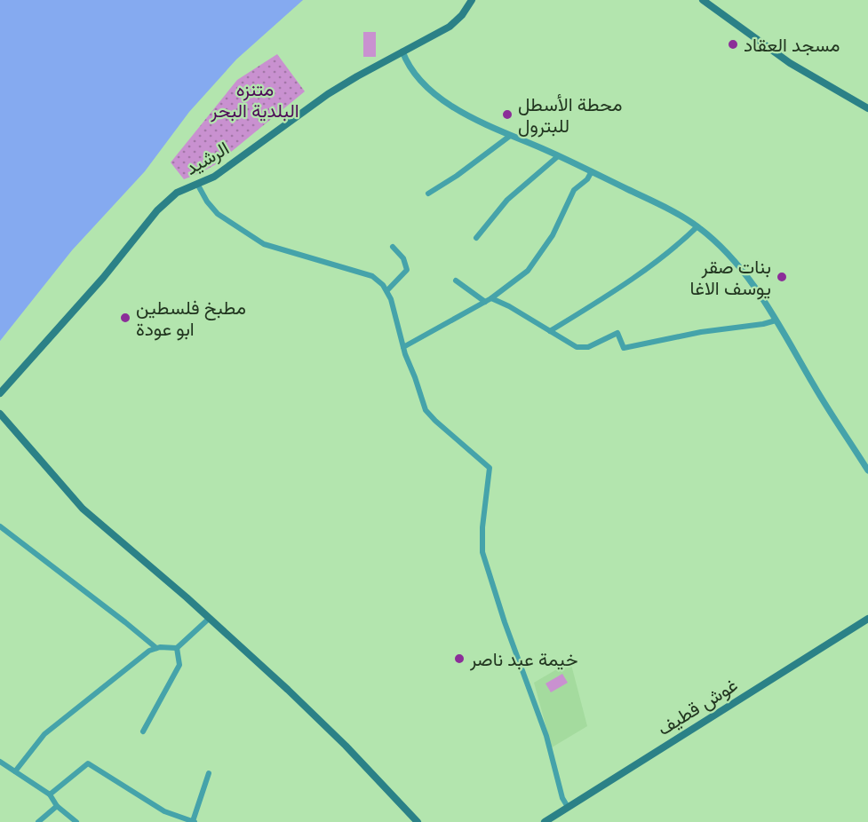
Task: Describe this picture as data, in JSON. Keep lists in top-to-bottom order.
{
  "streets": {
    "main road": ["الرشيد", "غوش قطيف"]
  },
  "parks": ["متنزه البلدية البحر"],
  "places": [
    "مسجد العقاد",
    "محطة الأسطل للبترول",
    "بنات صقر يوسف الاغا",
    "مطبخ فلسطين ابو عودة",
    "خيمة عبد ناصر"
  ]
}
